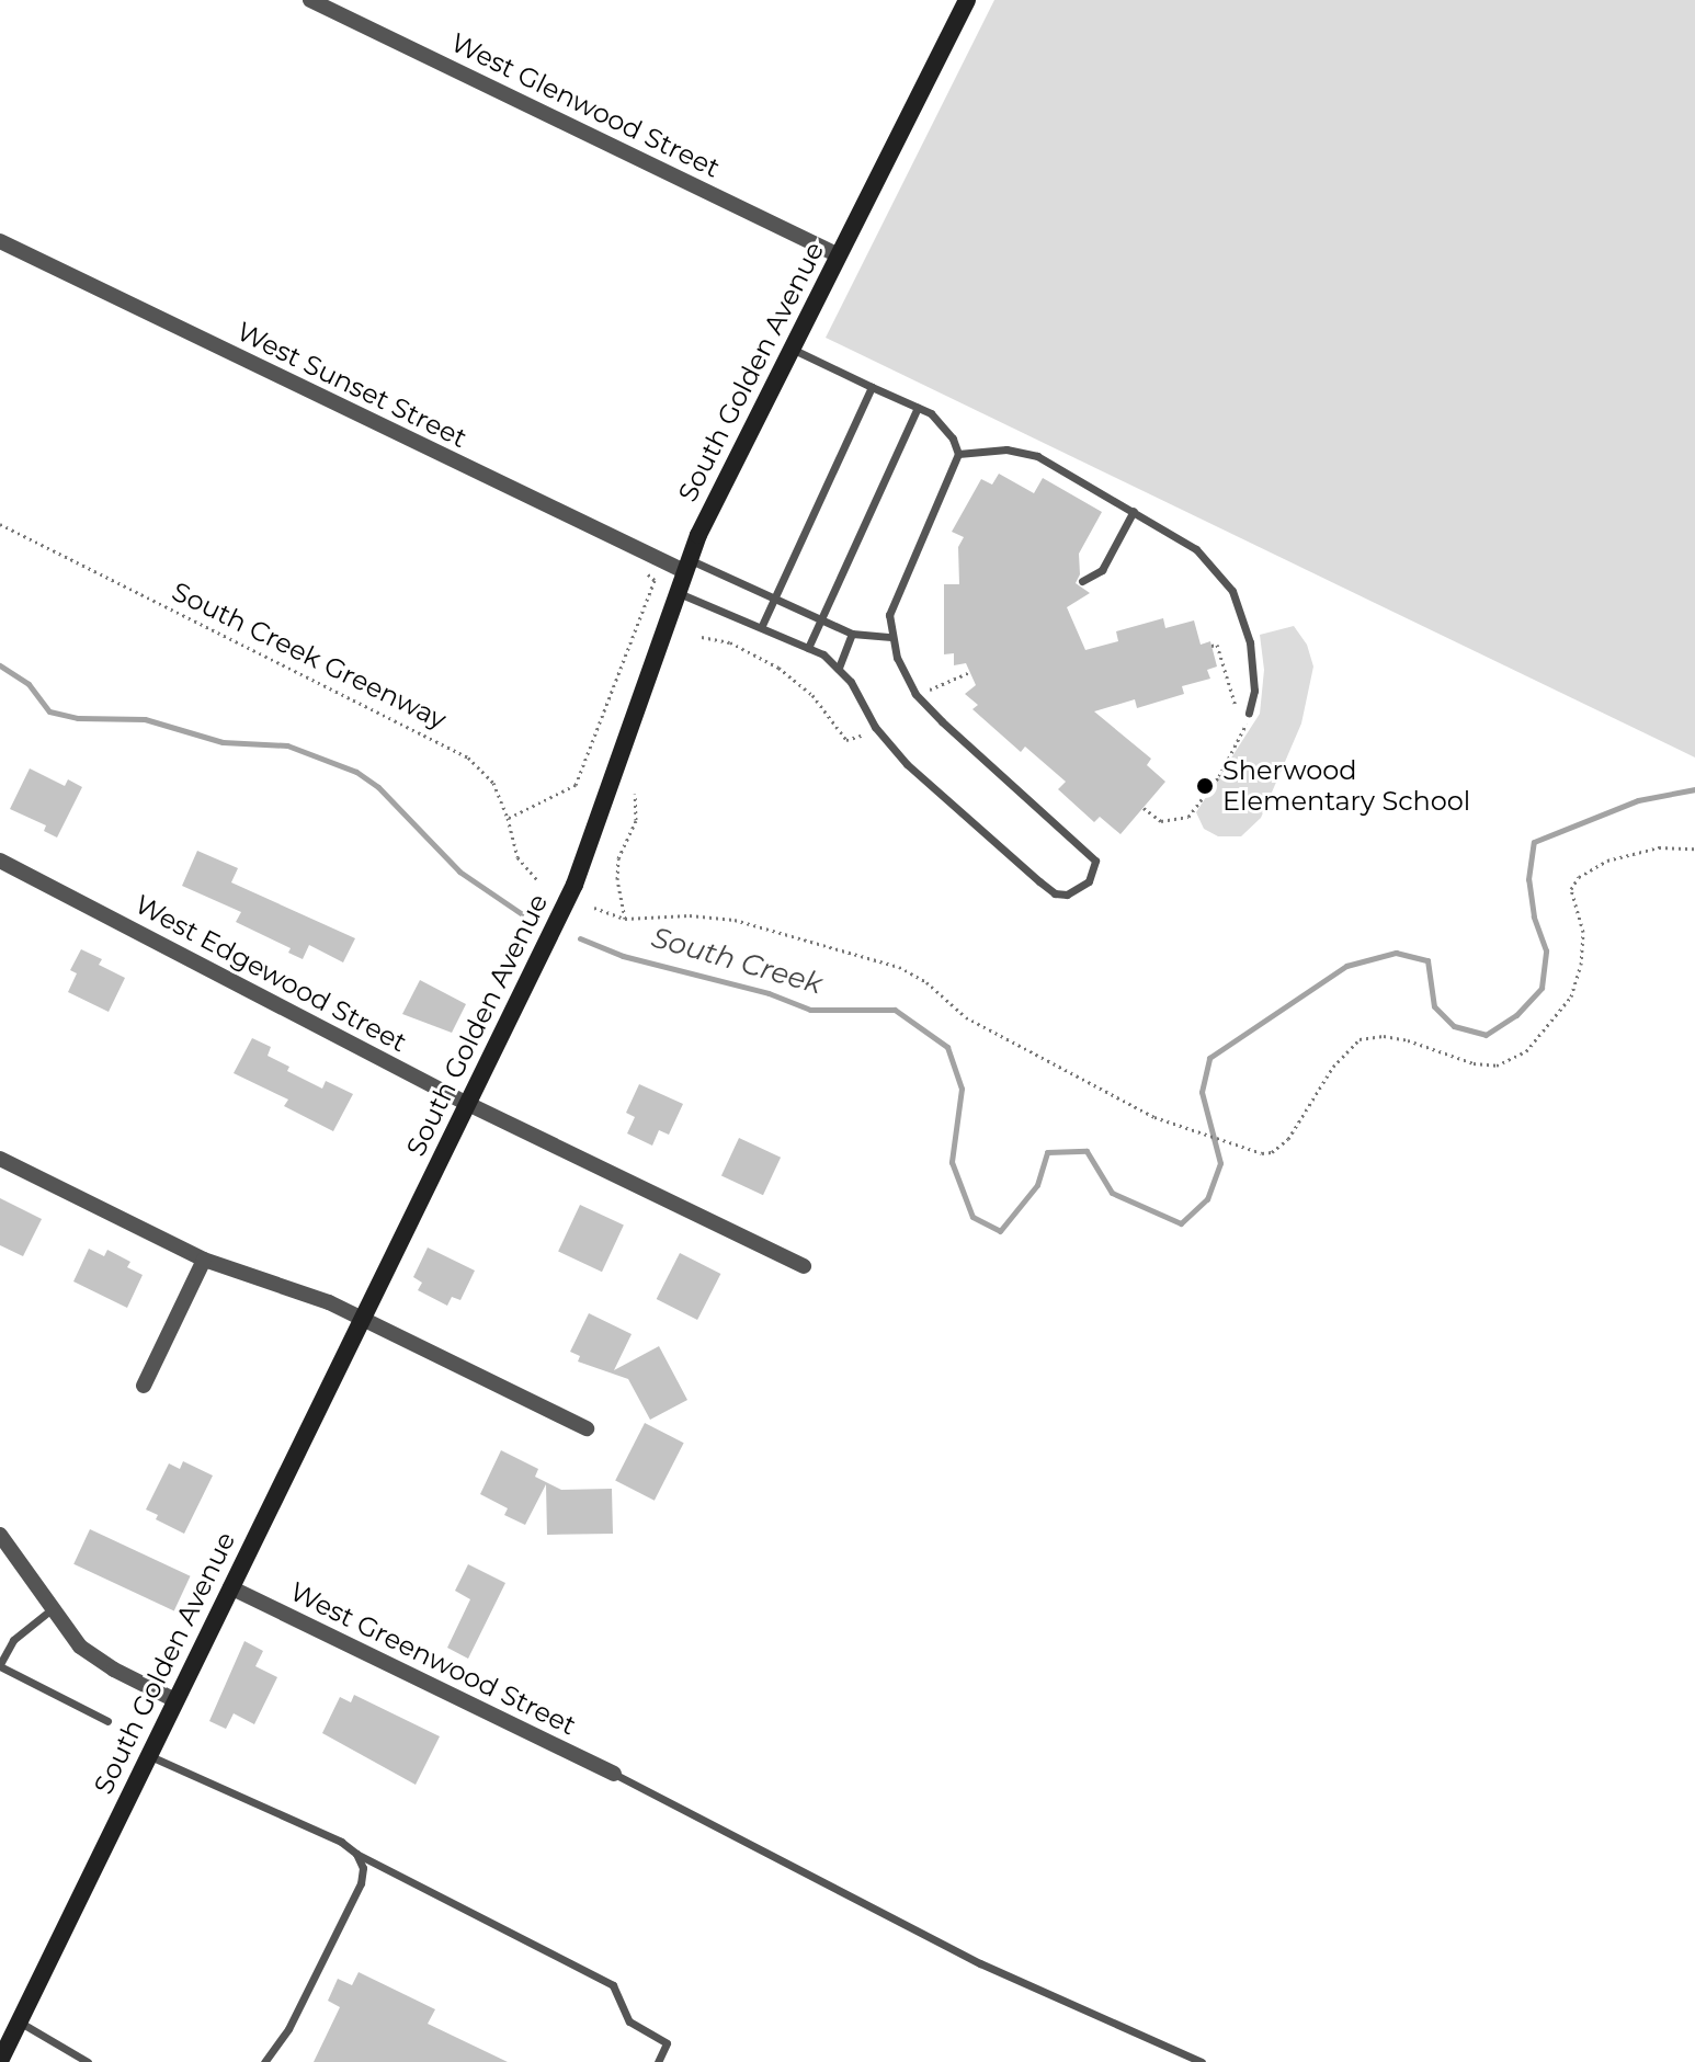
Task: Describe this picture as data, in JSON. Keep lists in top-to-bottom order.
{
  "streets": {
    "street": [
      "West Glenwood Street",
      "South Golden Avenue",
      "West Sunset Street",
      "West Edgewood Street",
      "West Greenwood Street"
    ],
    "path": ["South Creek Greenway"]
  },
  "crossings": [
    ["West Glenwood Street", "South Golden Avenue"],
    ["South Golden Avenue", "West Sunset Street"],
    ["South Golden Avenue", "West Edgewood Street"],
    ["South Golden Avenue", "West Greenwood Street"]
  ],
  "water": ["South Creek"],
  "places": ["Sherwood Elementary School"]
}
